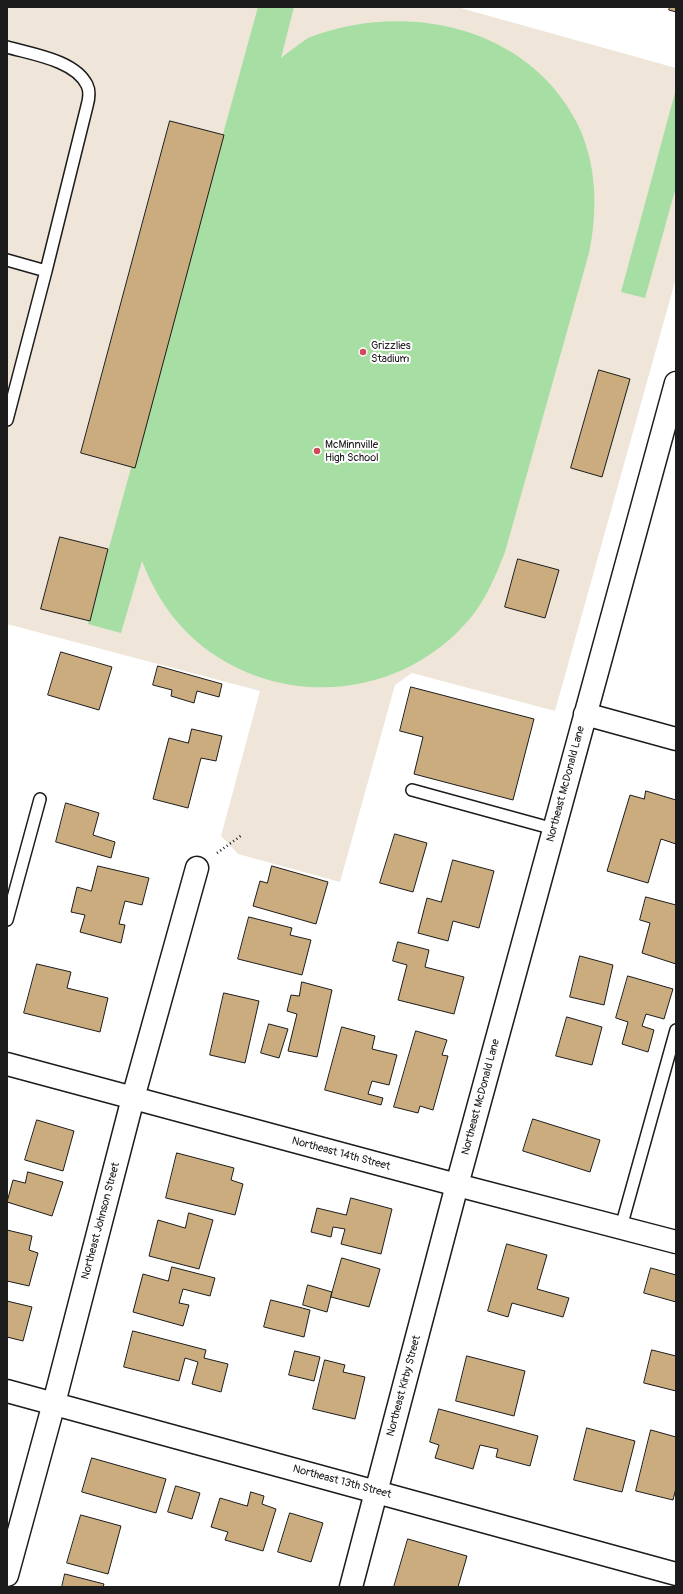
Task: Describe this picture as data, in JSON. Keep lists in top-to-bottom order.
{
  "streets": {
    "street": [
      "Northeast McDonald Lane",
      "Northeast 14th Street",
      "Northeast Johnson Street",
      "Northeast Kirby Street",
      "Northeast 13th Street"
    ]
  },
  "crossings": [
    ["Northeast McDonald Lane", "Northeast 14th Street"],
    ["Northeast McDonald Lane", "Northeast Kirby Street"],
    ["Northeast 14th Street", "Northeast Johnson Street"],
    ["Northeast 14th Street", "Northeast Kirby Street"],
    ["Northeast Johnson Street", "Northeast 13th Street"],
    ["Northeast Kirby Street", "Northeast 13th Street"]
  ],
  "places": ["Grizzlies Stadium", "McMinnville High School"]
}
